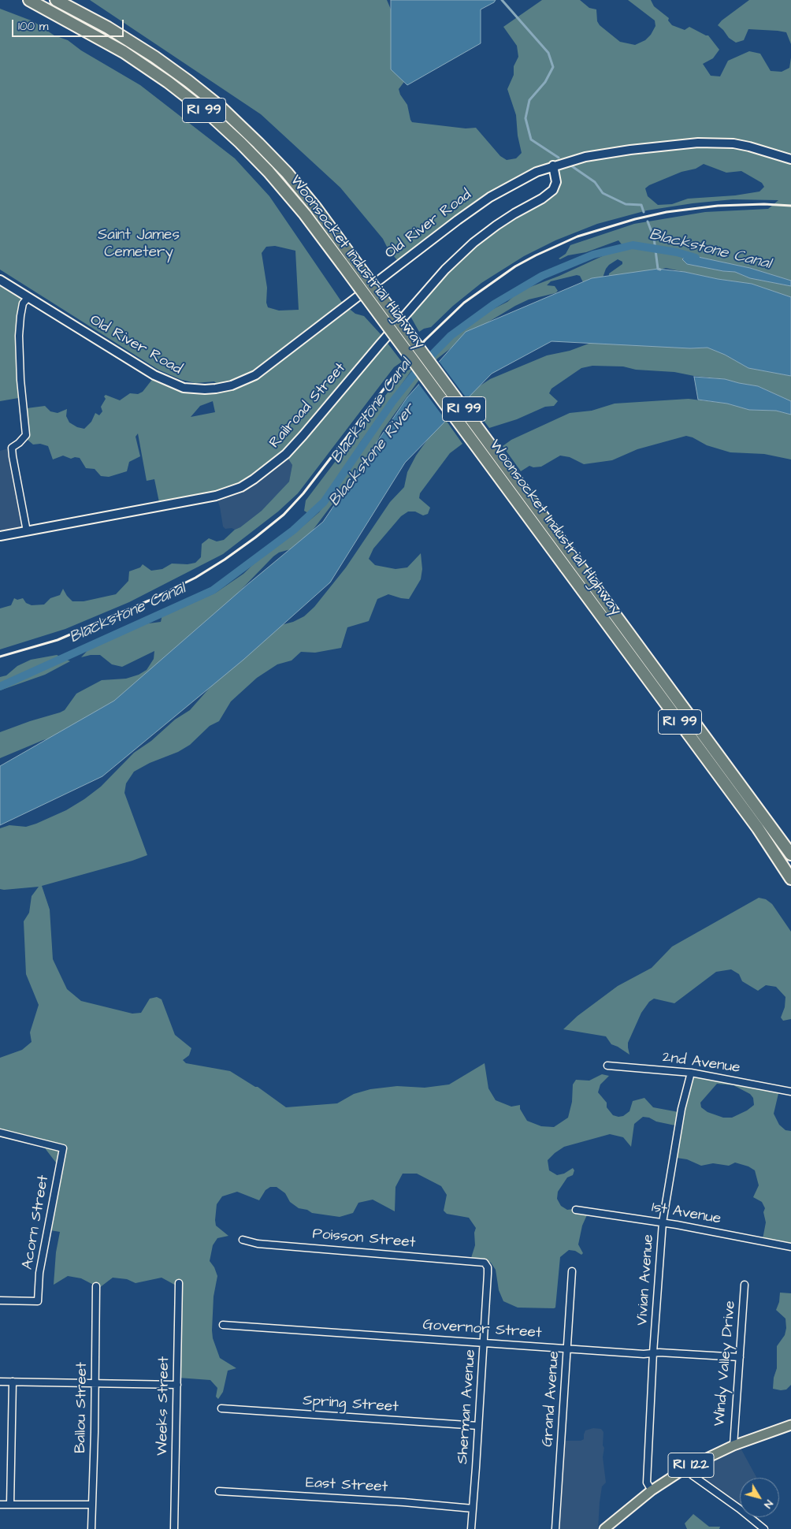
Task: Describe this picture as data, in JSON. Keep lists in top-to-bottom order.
{
  "streets": {
    "highway": ["RI 99", "Woonsocket Industrial Highway"],
    "main road": ["Old River Road", "Railroad Street", "RI 122"],
    "street": [
      "2nd Avenue",
      "1st Avenue",
      "Acorn Street",
      "Poisson Street",
      "Vivian Avenue",
      "Governor Street",
      "Windy Valley Drive",
      "Grand Avenue",
      "Spring Street",
      "Weeks Street",
      "Sherman Avenue",
      "Ballou Street",
      "East Street"
    ]
  },
  "crossings": [
    ["Old River Road", "Railroad Street"],
    ["2nd Avenue", "Vivian Avenue"],
    ["1st Avenue", "Vivian Avenue"],
    ["Poisson Street", "Sherman Avenue"],
    ["Vivian Avenue", "Governor Street"],
    ["Vivian Avenue", "RI 122"],
    ["Governor Street", "Windy Valley Drive"],
    ["Governor Street", "Grand Avenue"],
    ["Governor Street", "Sherman Avenue"],
    ["Windy Valley Drive", "RI 122"],
    ["Spring Street", "Sherman Avenue"],
    ["Sherman Avenue", "East Street"]
  ],
  "water": ["Blackstone Canal", "Blackstone River"],
  "parks": ["Saint James Cemetery"],
  "scale_bar": "100 m",
  "north": "bottom right"
}
